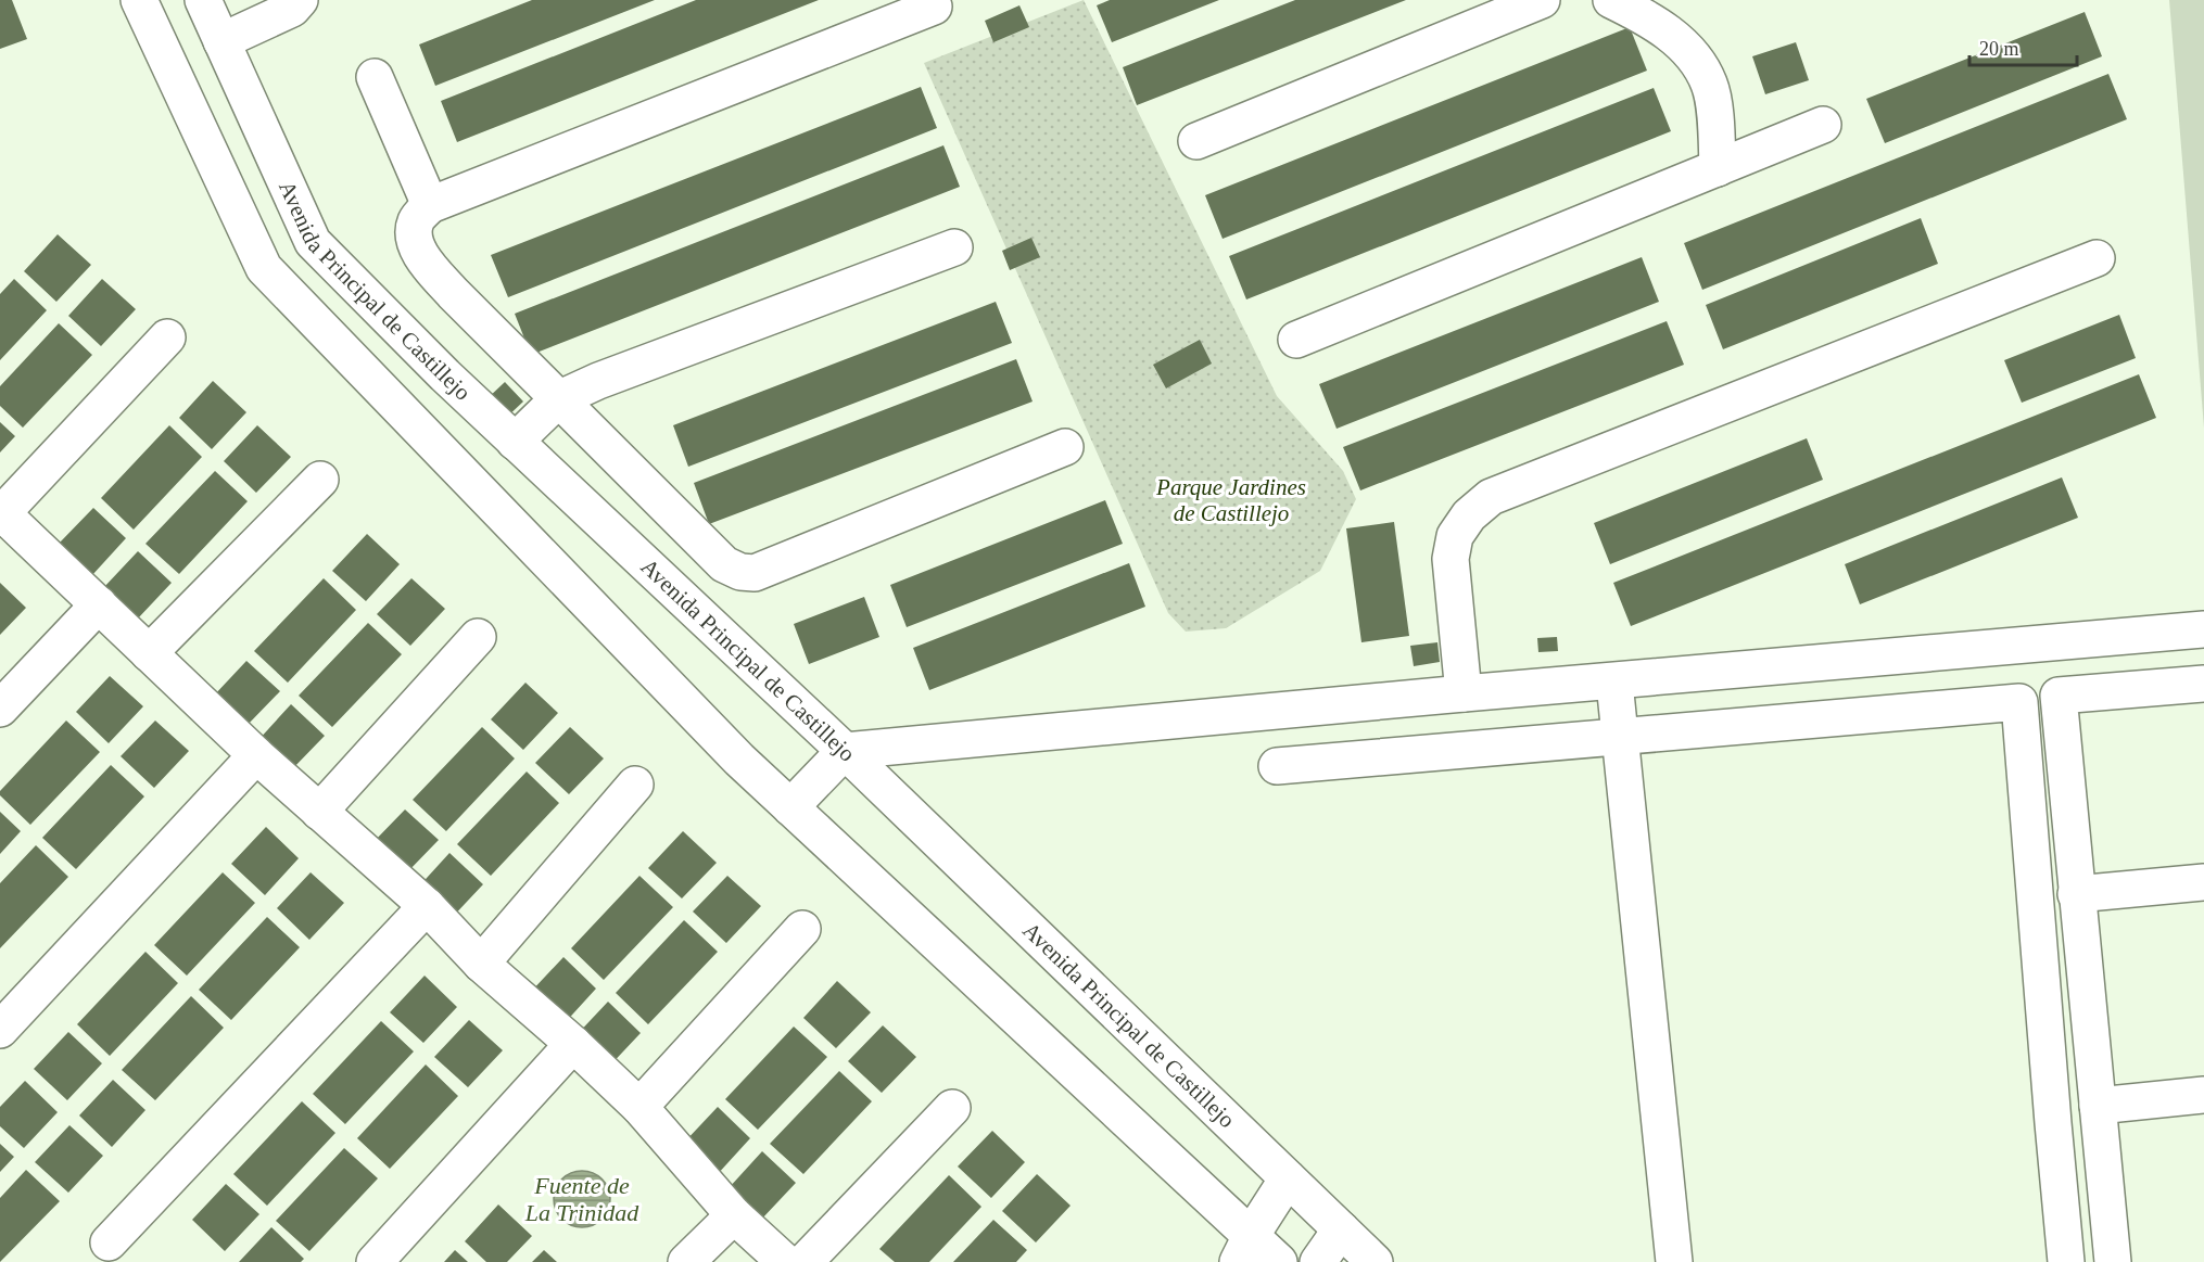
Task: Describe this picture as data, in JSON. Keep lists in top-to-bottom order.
{
  "streets": {
    "street": ["Avenida Principal de Castillejo"]
  },
  "water": ["Fuente de La Trinidad"],
  "parks": ["Parque Jardines de Castillejo"],
  "scale_bar": "20 m"
}
